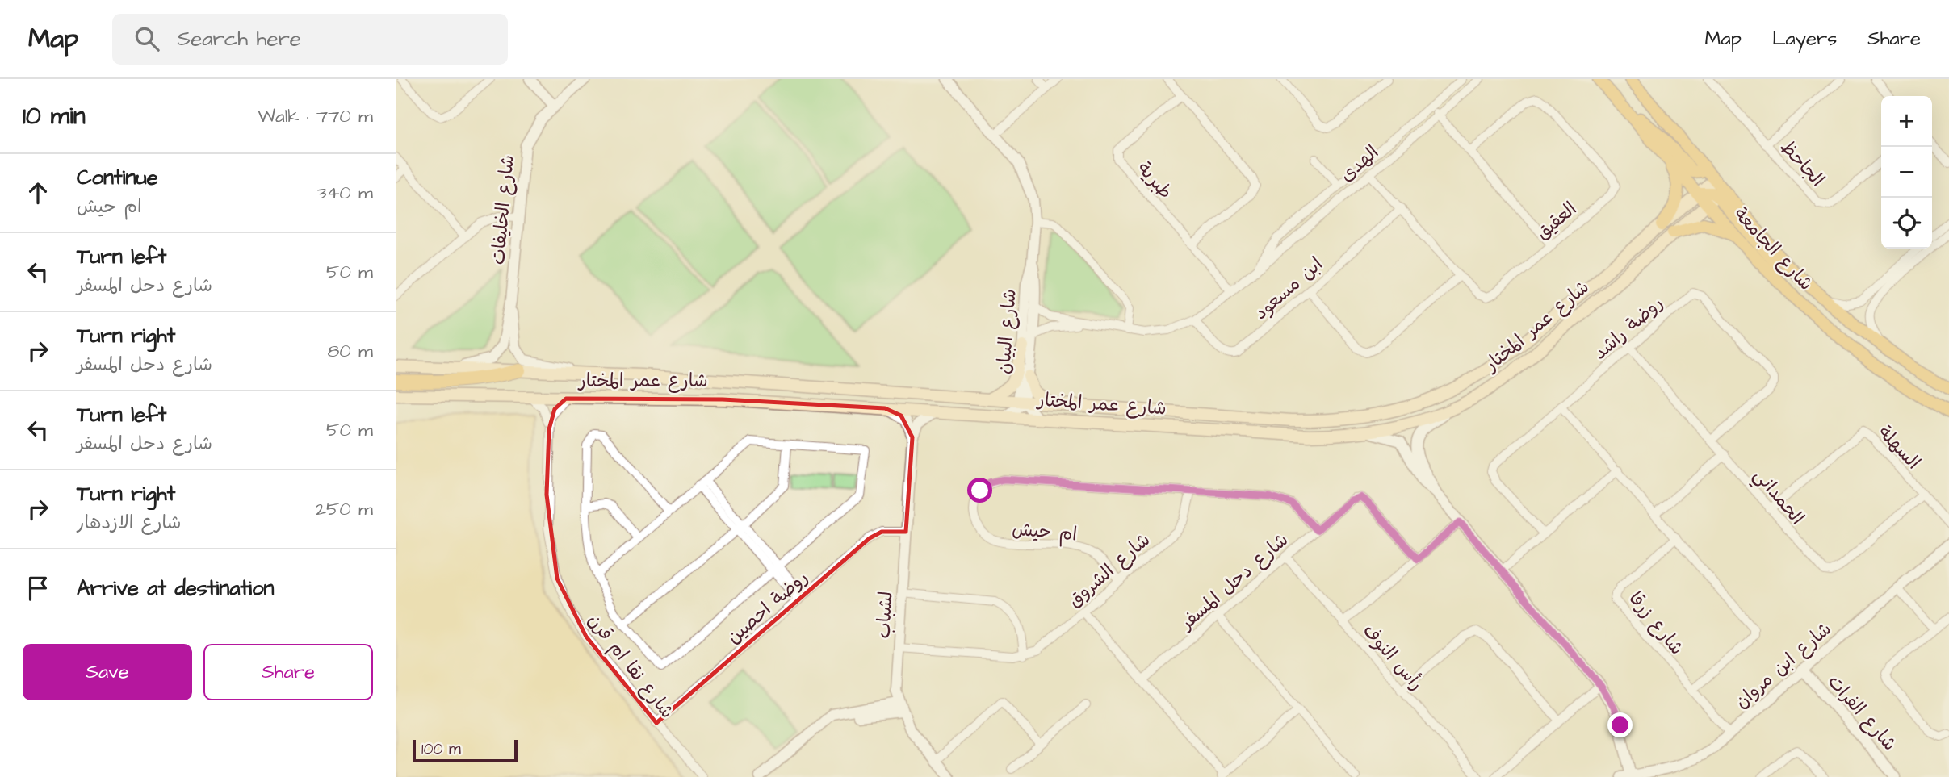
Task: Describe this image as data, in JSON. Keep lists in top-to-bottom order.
{
  "streets": {
    "main road": ["شارع الجامعة", "شارع عمر المختار"],
    "street": [
      "الهدى",
      "الجاحظ",
      "طبرية",
      "شارع الخليفات",
      "العقيق",
      "ابن مسعود",
      "روضة راشد",
      "شارع البيان",
      "السهلة",
      "الحمداني",
      "ام حيش",
      "شارع الشروق",
      "شارع دحل المسفر",
      "روضة احصين",
      "لشباب",
      "شارع زرقا",
      "رأس النوف",
      "شارع ابن مروان",
      "شارع نقا ام قرن",
      "شارع الفرات"
    ]
  },
  "crossings": [
    ["الهدى", "طبرية"],
    ["الهدى", "العقيق"],
    ["الهدى", "ابن مسعود"],
    ["الهدى", "شارع البيان"],
    ["شارع الخليفات", "شارع عمر المختار"],
    ["العقيق", "ابن مسعود"],
    ["شارع الجامعة", "شارع عمر المختار"],
    ["شارع عمر المختار", "شارع البيان"],
    ["شارع عمر المختار", "شارع نقا ام قرن"],
    ["روضة راشد", "الحمداني"],
    ["السهلة", "الحمداني"],
    ["ام حيش", "شارع الشروق"],
    ["ام حيش", "شارع دحل المسفر"],
    ["شارع دحل المسفر", "رأس النوف"],
    ["روضة احصين", "لشباب"],
    ["روضة احصين", "شارع نقا ام قرن"],
    ["شارع زرقا", "شارع ابن مروان"],
    ["شارع ابن مروان", "شارع الفرات"]
  ],
  "scale_bar": "100 m",
  "page": {
    "header": "Map",
    "search": "Search here",
    "nav": ["Map", "Layers", "Share"],
    "heading": ["10 min", "Walk · 770 m"],
    "map_buttons": ["+", "−"],
    "list": [
      ["Continue", "ام حيش", "340 m"],
      ["Turn left", "شارع دحل المسفر", "50 m"],
      ["Turn right", "شارع دحل المسفر", "80 m"],
      ["Turn left", "شارع دحل المسفر", "50 m"],
      ["Turn right", "شارع الازدهار", "250 m"],
      "Arrive at destination"
    ],
    "buttons": ["Save", "Share"],
    "scale": "100 m"
  }
}
